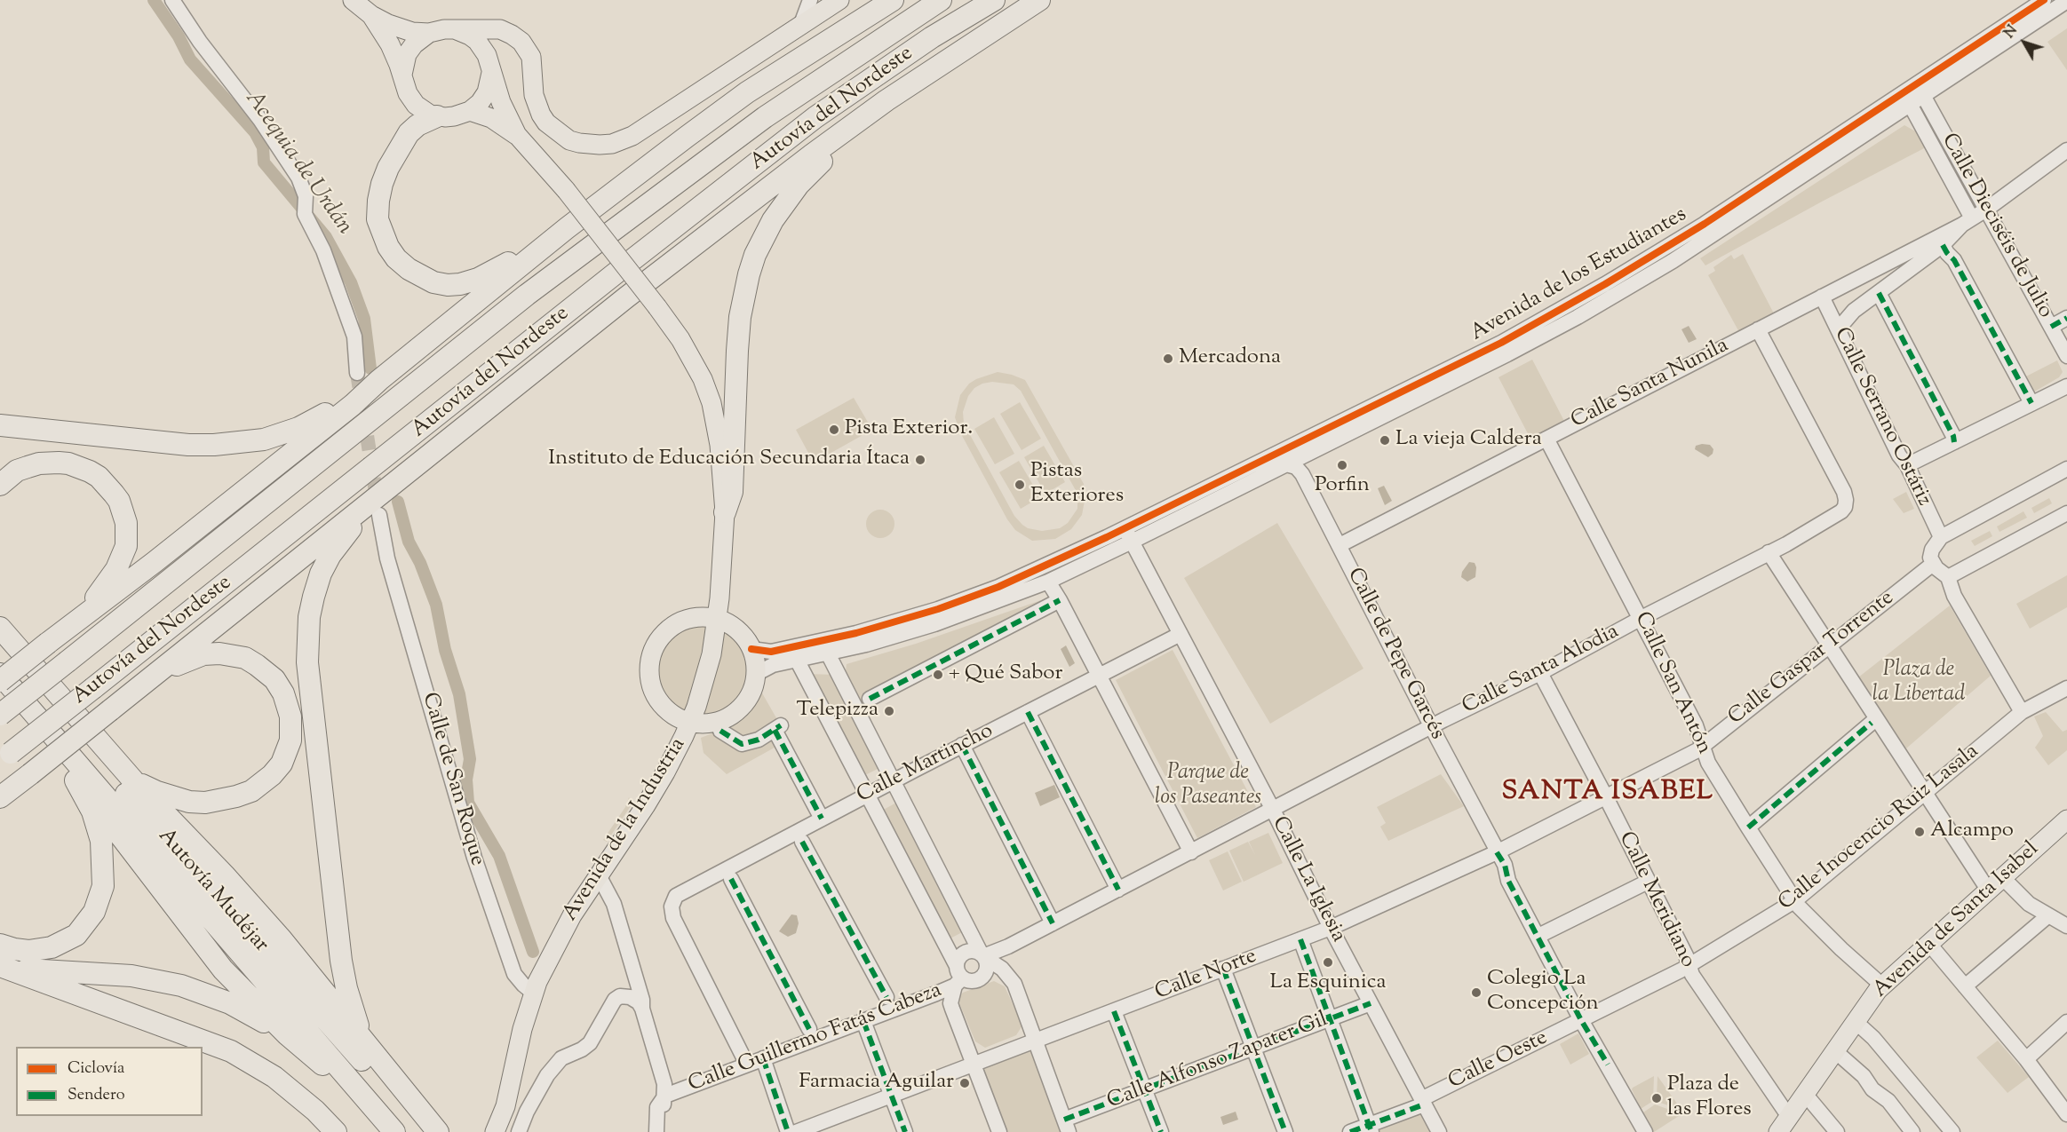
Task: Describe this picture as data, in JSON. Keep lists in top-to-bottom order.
{
  "streets": {
    "highway": ["Autovía del Nordeste", "Autovía Mudéjar"],
    "main road": ["Avenida de la Industria", "Avenida de Santa Isabel"],
    "street": [
      "Calle Dieciséis de Julio",
      "Avenida de los Estudiantes",
      "Calle Santa Nunila",
      "Calle Serrano Ostáriz",
      "Calle de Pepe Garcés",
      "Calle Gaspar Torrente",
      "Calle Santa Alodia",
      "Calle San Antón",
      "Calle Martincho",
      "Calle de San Roque",
      "Calle Inocencio Ruiz Lasala",
      "Calle La Iglesia",
      "Calle Meridiano",
      "Calle Norte",
      "Calle Guillermo Fatás Cabeza",
      "Calle Oeste",
      "Calle Alfonso Zapater Gil"
    ]
  },
  "crossings": [
    ["Calle Dieciséis de Julio", "Avenida de los Estudiantes"],
    ["Calle Dieciséis de Julio", "Calle Santa Nunila"],
    ["Avenida de los Estudiantes", "Calle de Pepe Garcés"],
    ["Avenida de los Estudiantes", "Calle La Iglesia"],
    ["Calle Santa Nunila", "Calle Serrano Ostáriz"],
    ["Calle Santa Nunila", "Calle de Pepe Garcés"],
    ["Calle Santa Nunila", "Calle Santa Alodia"],
    ["Calle Santa Nunila", "Calle San Antón"],
    ["Calle de Pepe Garcés", "Calle Santa Alodia"],
    ["Calle de Pepe Garcés", "Calle Norte"],
    ["Calle de Pepe Garcés", "Calle Oeste"],
    ["Calle Gaspar Torrente", "Calle San Antón"],
    ["Calle Gaspar Torrente", "Calle Meridiano"],
    ["Calle Gaspar Torrente", "Calle Norte"],
    ["Calle Santa Alodia", "Calle San Antón"],
    ["Calle Santa Alodia", "Calle Meridiano"],
    ["Calle San Antón", "Calle Inocencio Ruiz Lasala"],
    ["Calle San Antón", "Avenida de Santa Isabel"],
    ["Calle Martincho", "Calle La Iglesia"],
    ["Calle Martincho", "Calle Guillermo Fatás Cabeza"],
    ["Calle de San Roque", "Avenida de la Industria"],
    ["Calle Inocencio Ruiz Lasala", "Calle Meridiano"],
    ["Calle Inocencio Ruiz Lasala", "Calle Oeste"],
    ["Calle La Iglesia", "Calle Norte"],
    ["Calle La Iglesia", "Calle Oeste"],
    ["Calle La Iglesia", "Calle Alfonso Zapater Gil"],
    ["Calle Meridiano", "Avenida de Santa Isabel"],
    ["Calle Meridiano", "Calle Norte"],
    ["Calle Meridiano", "Calle Oeste"]
  ],
  "districts": ["SANTA ISABEL"],
  "water": ["Acequia de Urdán"],
  "parks": ["Plaza de la Libertad", "Parque de los Paseantes"],
  "places": [
    "Mercadona",
    "Pista Exterior.",
    "La vieja Caldera",
    "Instituto de Educación Secundaria Ítaca",
    "Porfin",
    "Pistas Exteriores",
    "+ Qué Sabor",
    "Telepizza",
    "Alcampo",
    "La Esquinica",
    "Colegio La Concepción",
    "Farmacia Aguilar",
    "Plaza de las Flores"
  ],
  "legend": ["Ciclovía", "Sendero"],
  "north": "top left"
}
